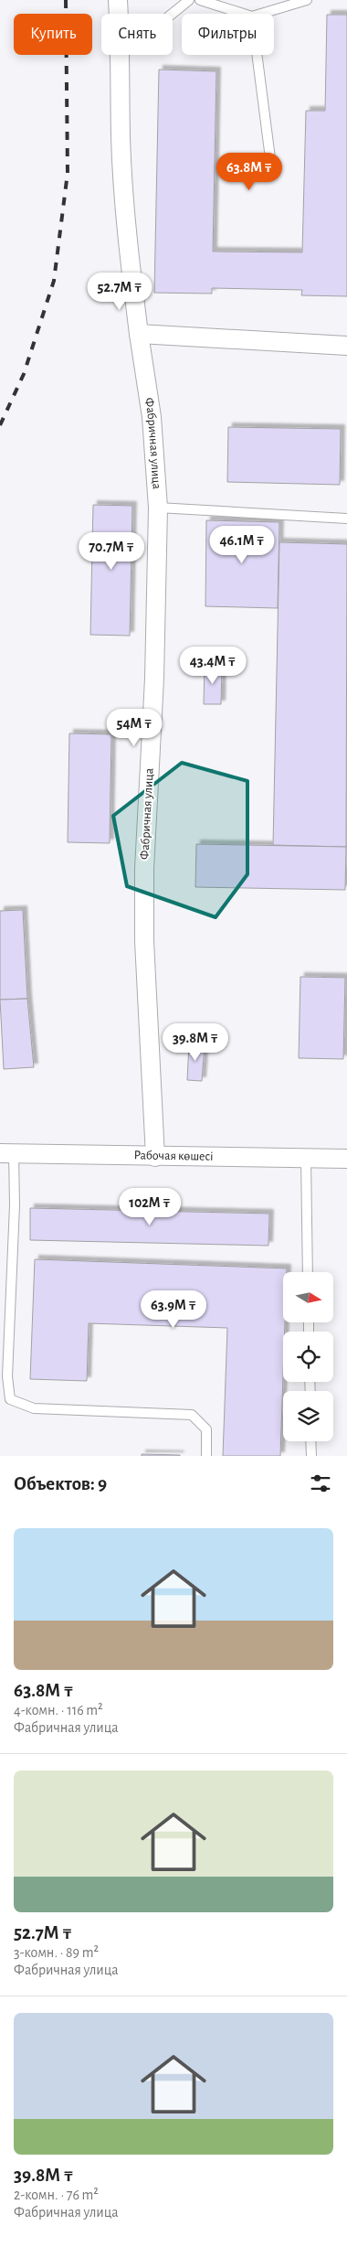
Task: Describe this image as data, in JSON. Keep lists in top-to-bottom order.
{
  "streets": {
    "street": ["Фабричная улица", "Рабочая көшесі"]
  },
  "crossings": [
    ["Фабричная улица", "Рабочая көшесі"]
  ],
  "north": "right",
  "page": {
    "chip": ["Купить", "Снять", "Фильтры"],
    "price": [
      "63.8M ₸",
      "52.7M ₸",
      "46.1M ₸",
      "70.7M ₸",
      "43.4M ₸",
      "54M ₸",
      "39.8M ₸",
      "102M ₸",
      "63.9M ₸"
    ],
    "heading": "Объектов: 9",
    "list": [
      {
        "name": "63.8M ₸",
        "note": "4-комн. · 116 m² · Фабричная улица"
      },
      {
        "name": "52.7M ₸",
        "note": "3-комн. · 89 m² · Фабричная улица"
      },
      {
        "name": "39.8M ₸",
        "note": "2-комн. · 76 m² · Фабричная улица"
      }
    ]
  }
}
